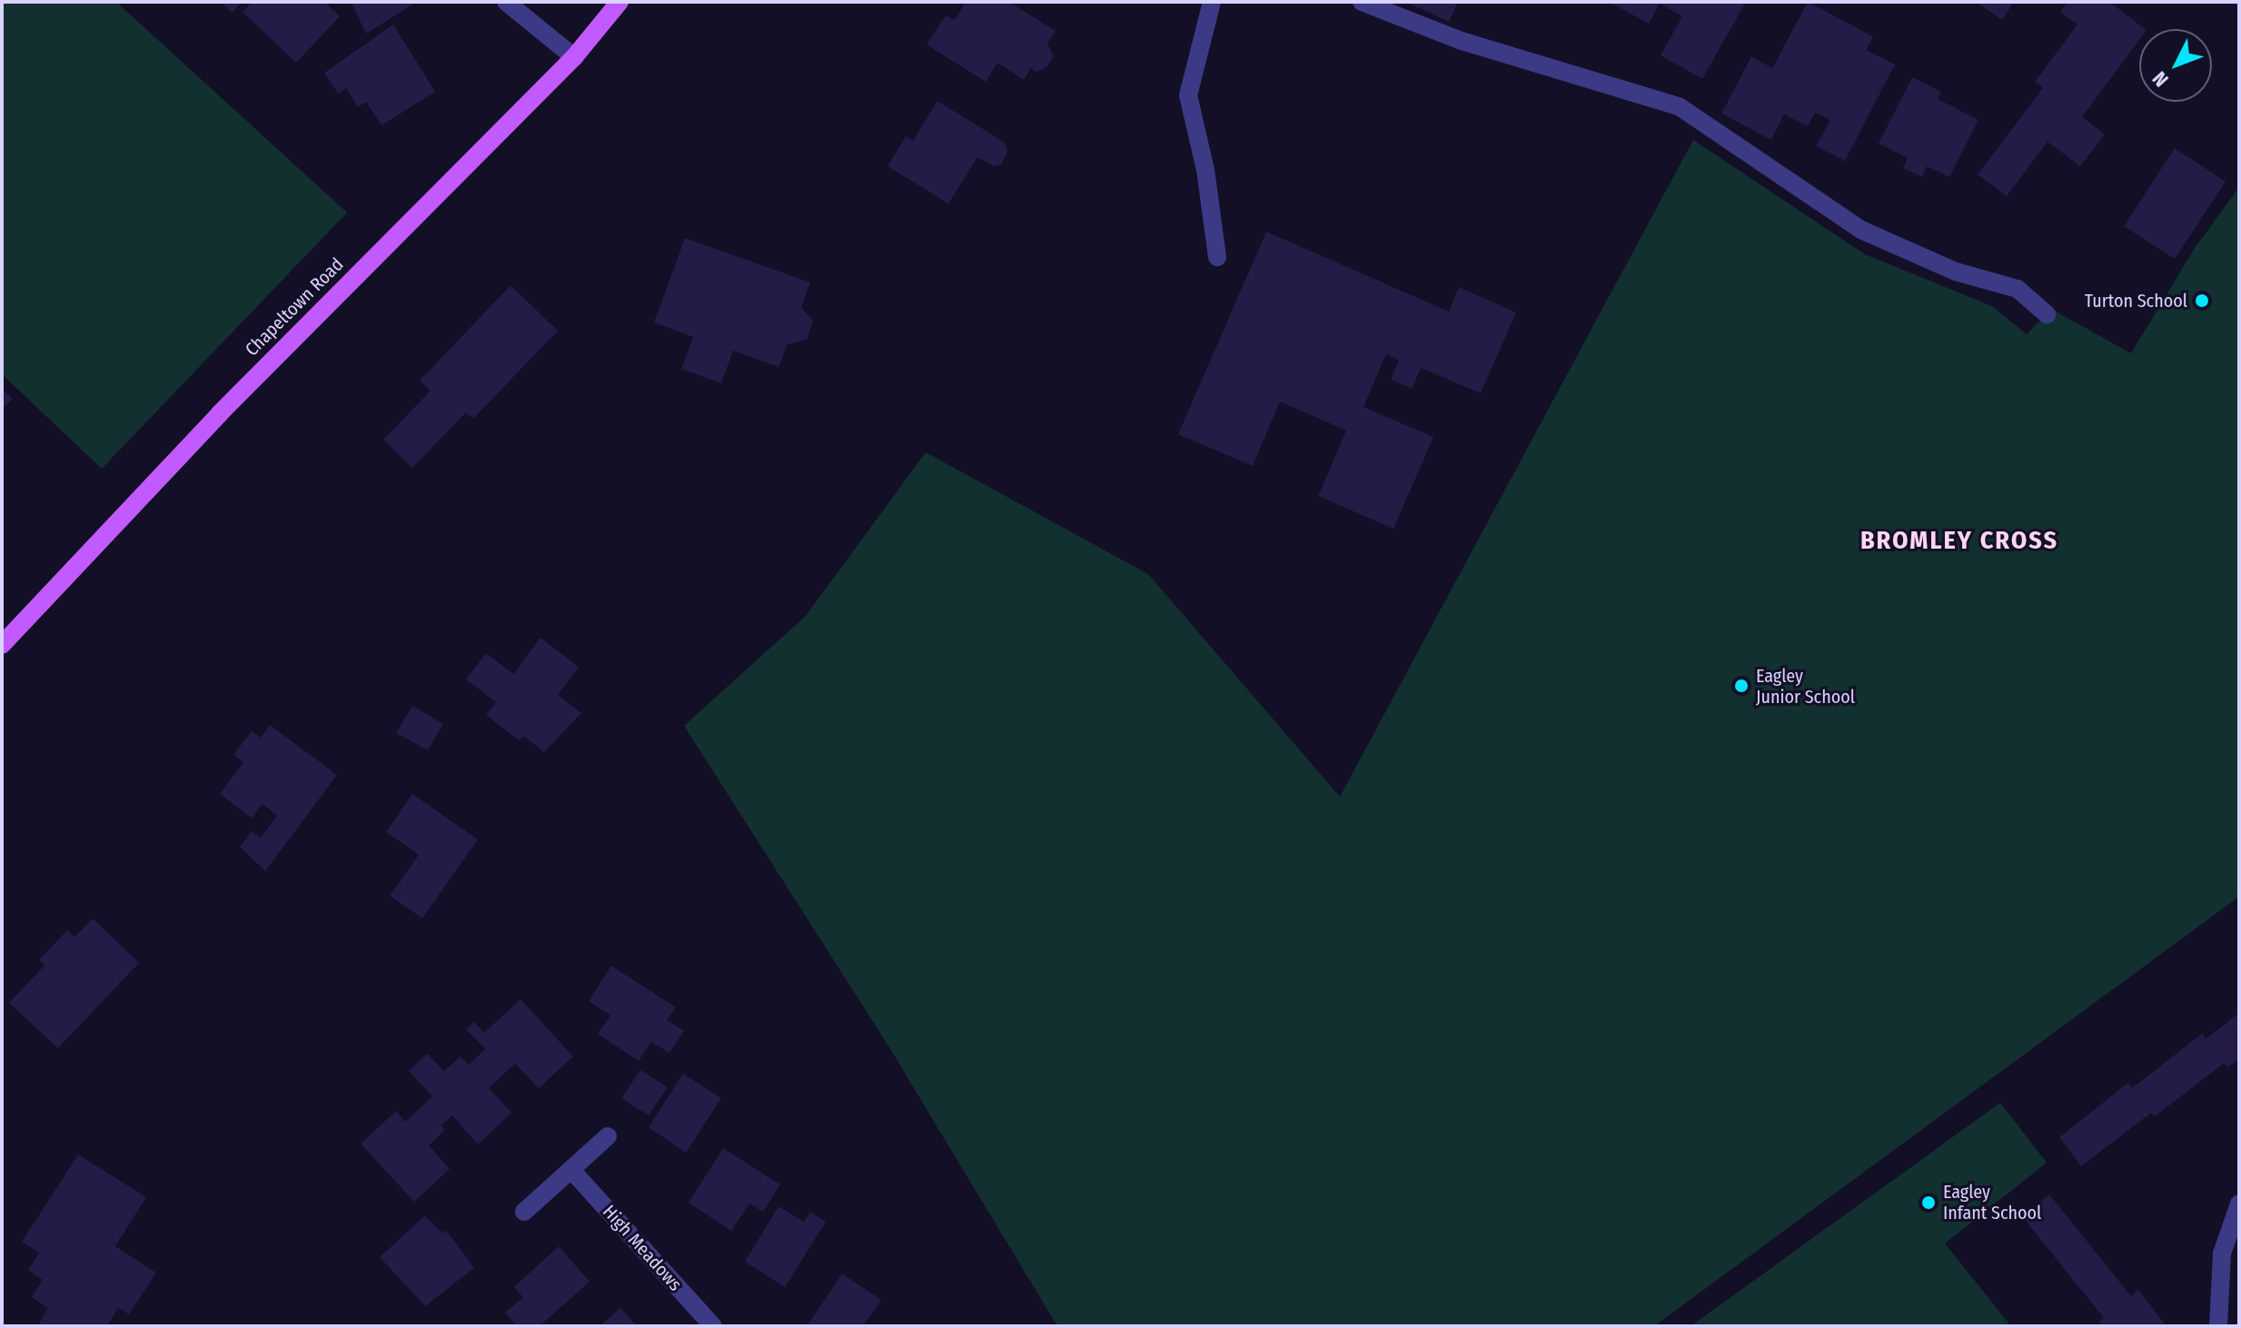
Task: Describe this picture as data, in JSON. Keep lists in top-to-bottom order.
{
  "streets": {
    "main road": ["Chapeltown Road"],
    "street": ["High Meadows"]
  },
  "districts": ["BROMLEY CROSS"],
  "places": ["Turton School", "Eagley Junior School", "Eagley Infant School"],
  "north": "bottom left"
}
